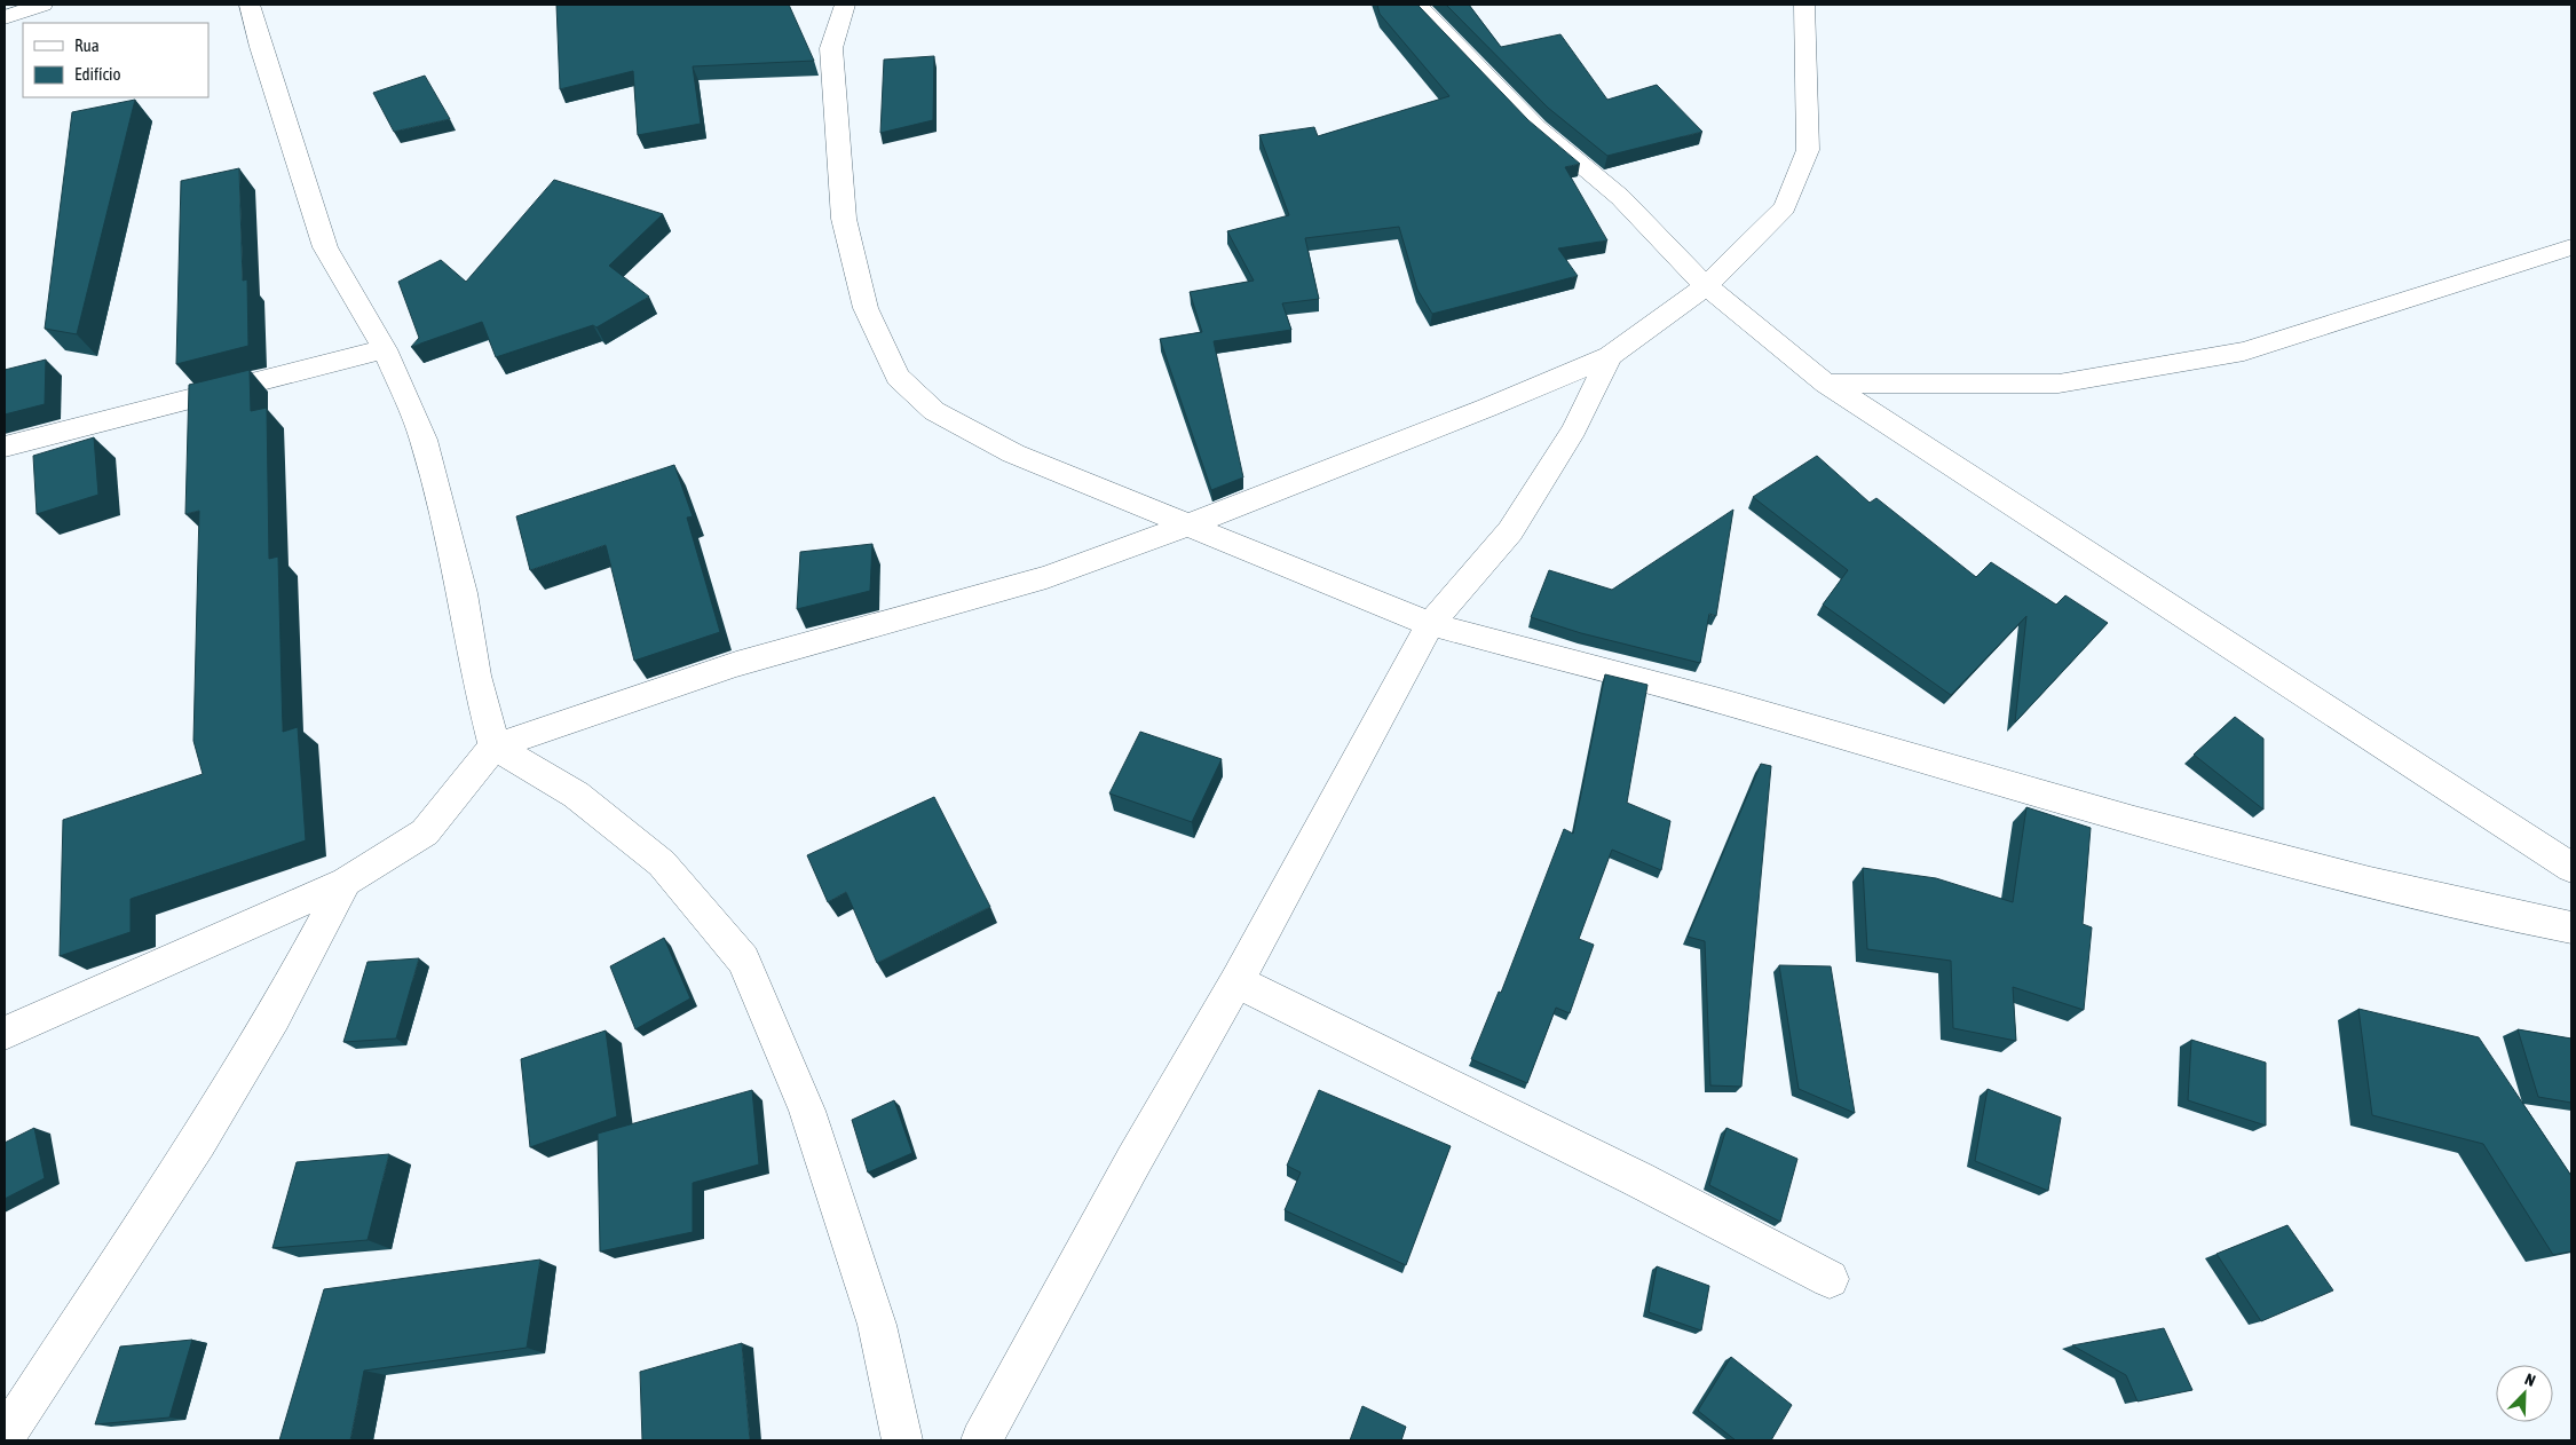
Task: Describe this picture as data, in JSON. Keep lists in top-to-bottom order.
{
  "legend": ["Rua", "Edifício"],
  "north": "top right"
}
